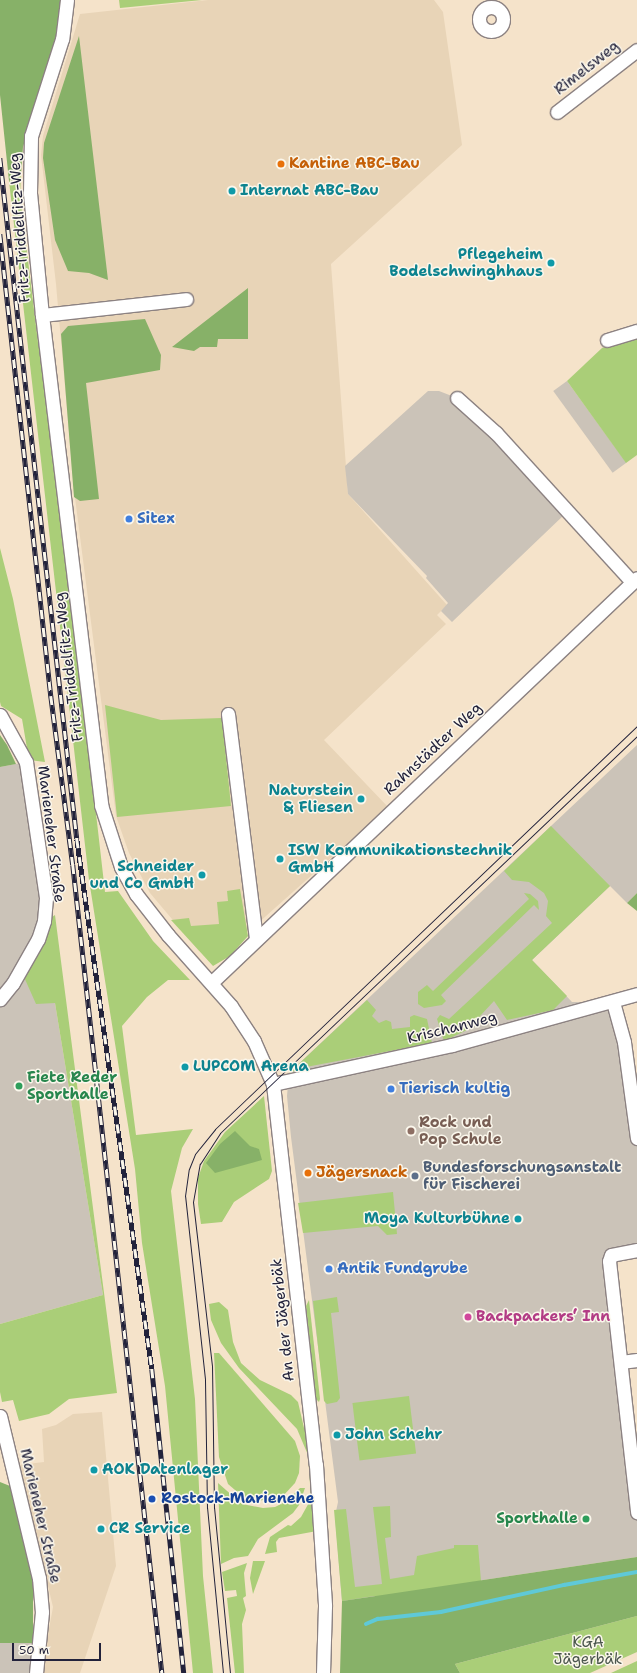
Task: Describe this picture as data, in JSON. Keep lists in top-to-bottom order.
{
  "streets": {
    "street": [
      "Rimelsweg",
      "Fritz-Triddelfitz-Weg",
      "Rahnstädter Weg",
      "Marieneher Straße",
      "Krischanweg",
      "An der Jägerbäk"
    ]
  },
  "crossings": [
    ["Fritz-Triddelfitz-Weg", "Rahnstädter Weg"],
    ["Fritz-Triddelfitz-Weg", "An der Jägerbäk"],
    ["Rahnstädter Weg", "An der Jägerbäk"],
    ["Krischanweg", "An der Jägerbäk"]
  ],
  "parks": ["KGA Jägerbäk"],
  "places": [
    "Kantine ABC-Bau",
    "Internat ABC-Bau",
    "Pflegeheim Bodelschwinghhaus",
    "Sitex",
    "Naturstein & Fliesen",
    "ISW Kommunikationstechnik GmbH",
    "Schneider und Co GmbH",
    "LUPCOM Arena",
    "Fiete Reder Sporthalle",
    "Tierisch kultig",
    "Rock und Pop Schule",
    "Jägersnack",
    "Bundesforschungsanstalt für Fischerei",
    "Moya Kulturbühne",
    "Antik Fundgrube",
    "Backpackers‘ Inn",
    "John Schehr",
    "AOK Datenlager",
    "Rostock-Marienehe",
    "Sporthalle",
    "CR Service"
  ],
  "scale_bar": "50 m"
}
